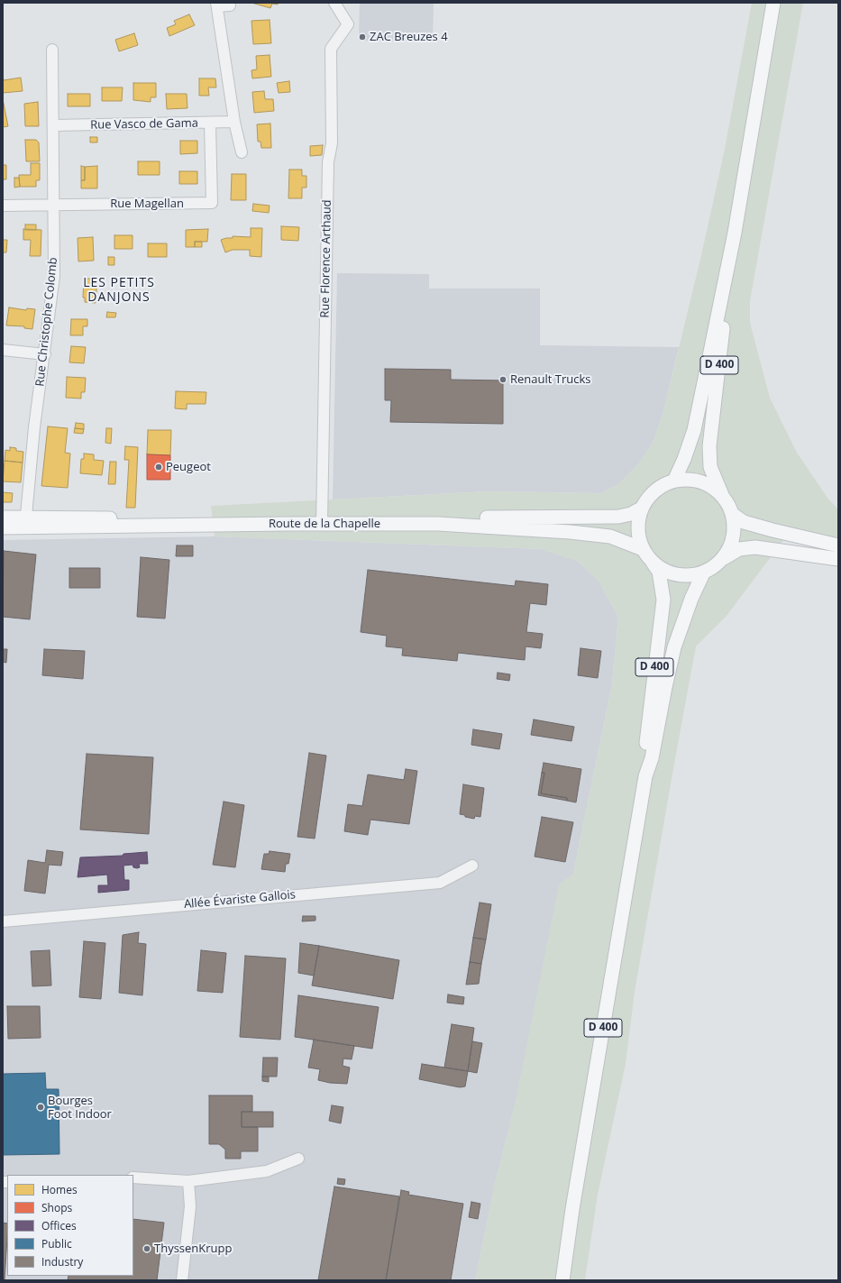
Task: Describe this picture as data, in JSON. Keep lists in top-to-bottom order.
{
  "streets": {
    "main road": ["D 400", "Route de la Chapelle"],
    "street": [
      "Rue Vasco de Gama",
      "Rue Magellan",
      "Rue Florence Arthaud",
      "Rue Christophe Colomb",
      "Allée Évariste Gallois"
    ]
  },
  "crossings": [
    ["Rue Vasco de Gama", "Rue Magellan"],
    ["Rue Vasco de Gama", "Rue Christophe Colomb"],
    ["Rue Magellan", "Rue Christophe Colomb"],
    ["Rue Florence Arthaud", "Route de la Chapelle"],
    ["Rue Christophe Colomb", "Route de la Chapelle"],
    ["D 400", "Route de la Chapelle"]
  ],
  "districts": ["LES PETITS DANJONS"],
  "places": [
    "ZAC Breuzes 4",
    "Renault Trucks",
    "Peugeot",
    "Bourges Foot Indoor",
    "ThyssenKrupp"
  ],
  "legend": [
    "Homes",
    "Shops",
    "Offices",
    "Public",
    "Industry"
  ]
}
